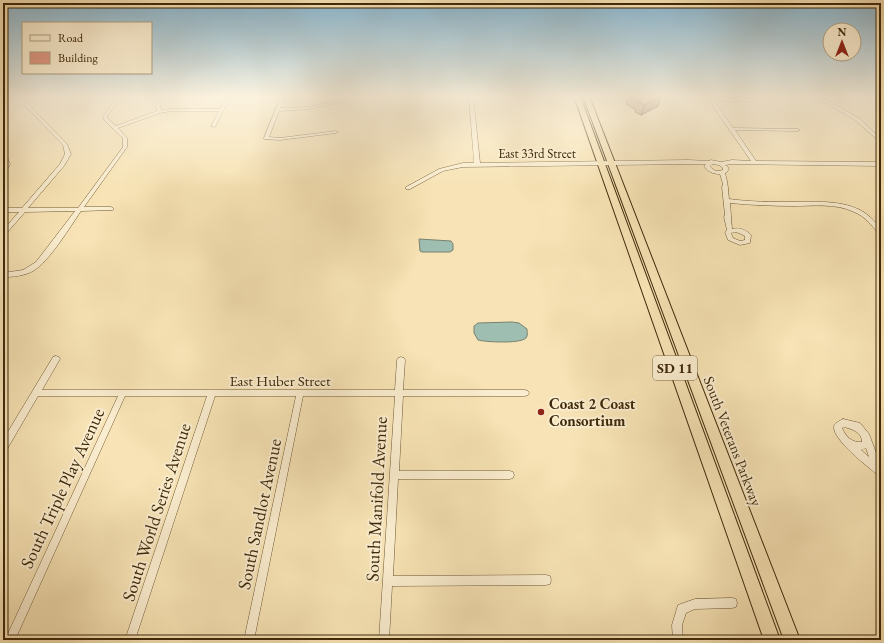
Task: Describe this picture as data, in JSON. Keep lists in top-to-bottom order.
{
  "streets": {
    "highway": ["SD 11", "South Veterans Parkway"],
    "street": [
      "East 33rd Street",
      "East Huber Street",
      "South Triple Play Avenue",
      "South Manifold Avenue",
      "South World Series Avenue",
      "South Sandlot Avenue"
    ]
  },
  "crossings": [
    ["East 33rd Street", "South Veterans Parkway"],
    ["East Huber Street", "South Triple Play Avenue"],
    ["East Huber Street", "South Manifold Avenue"],
    ["East Huber Street", "South World Series Avenue"],
    ["East Huber Street", "South Sandlot Avenue"]
  ],
  "places": ["Coast 2 Coast Consortium"],
  "legend": ["Road", "Building"],
  "north": "top"
}
